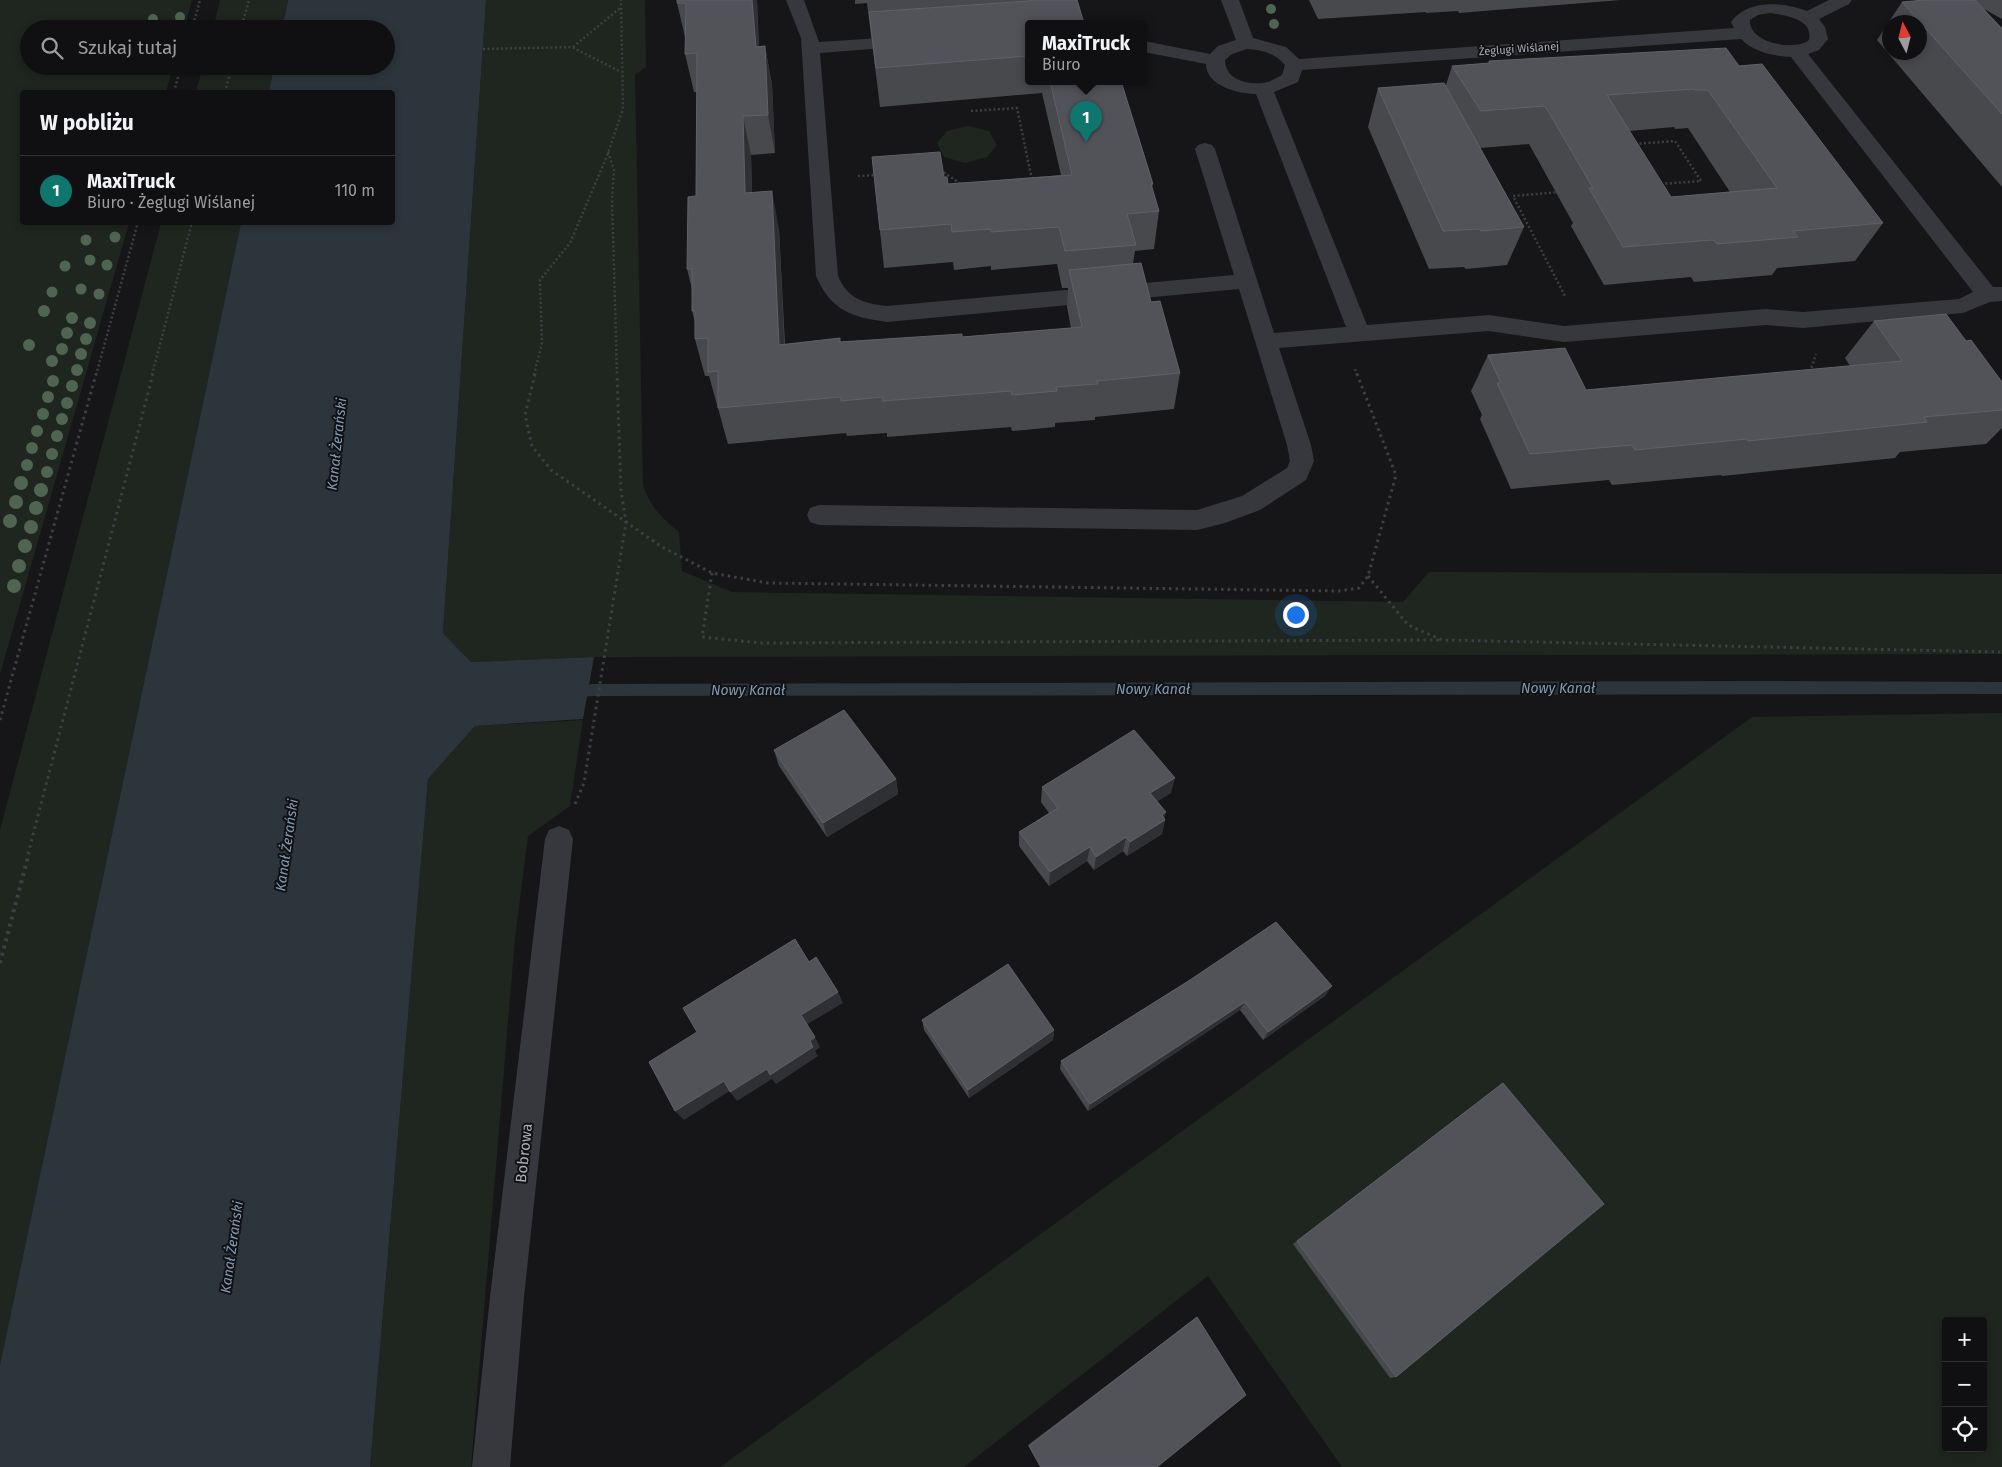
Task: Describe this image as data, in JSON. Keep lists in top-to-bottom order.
{
  "streets": {
    "street": ["Żeglugi Wiślanej", "Bobrowa"]
  },
  "water": ["Kanał Żerański", "Nowy Kanał"],
  "north": "top",
  "page": {
    "popup": ["MaxiTruck", "Biuro"],
    "search": "Szukaj tutaj",
    "heading": "W pobliżu",
    "pins": "1",
    "list": [
      {
        "mark": "1",
        "name": "MaxiTruck",
        "note": "Biuro · Żeglugi Wiślanej",
        "value": "110 m"
      }
    ],
    "map_buttons": ["+", "−"]
  }
}
